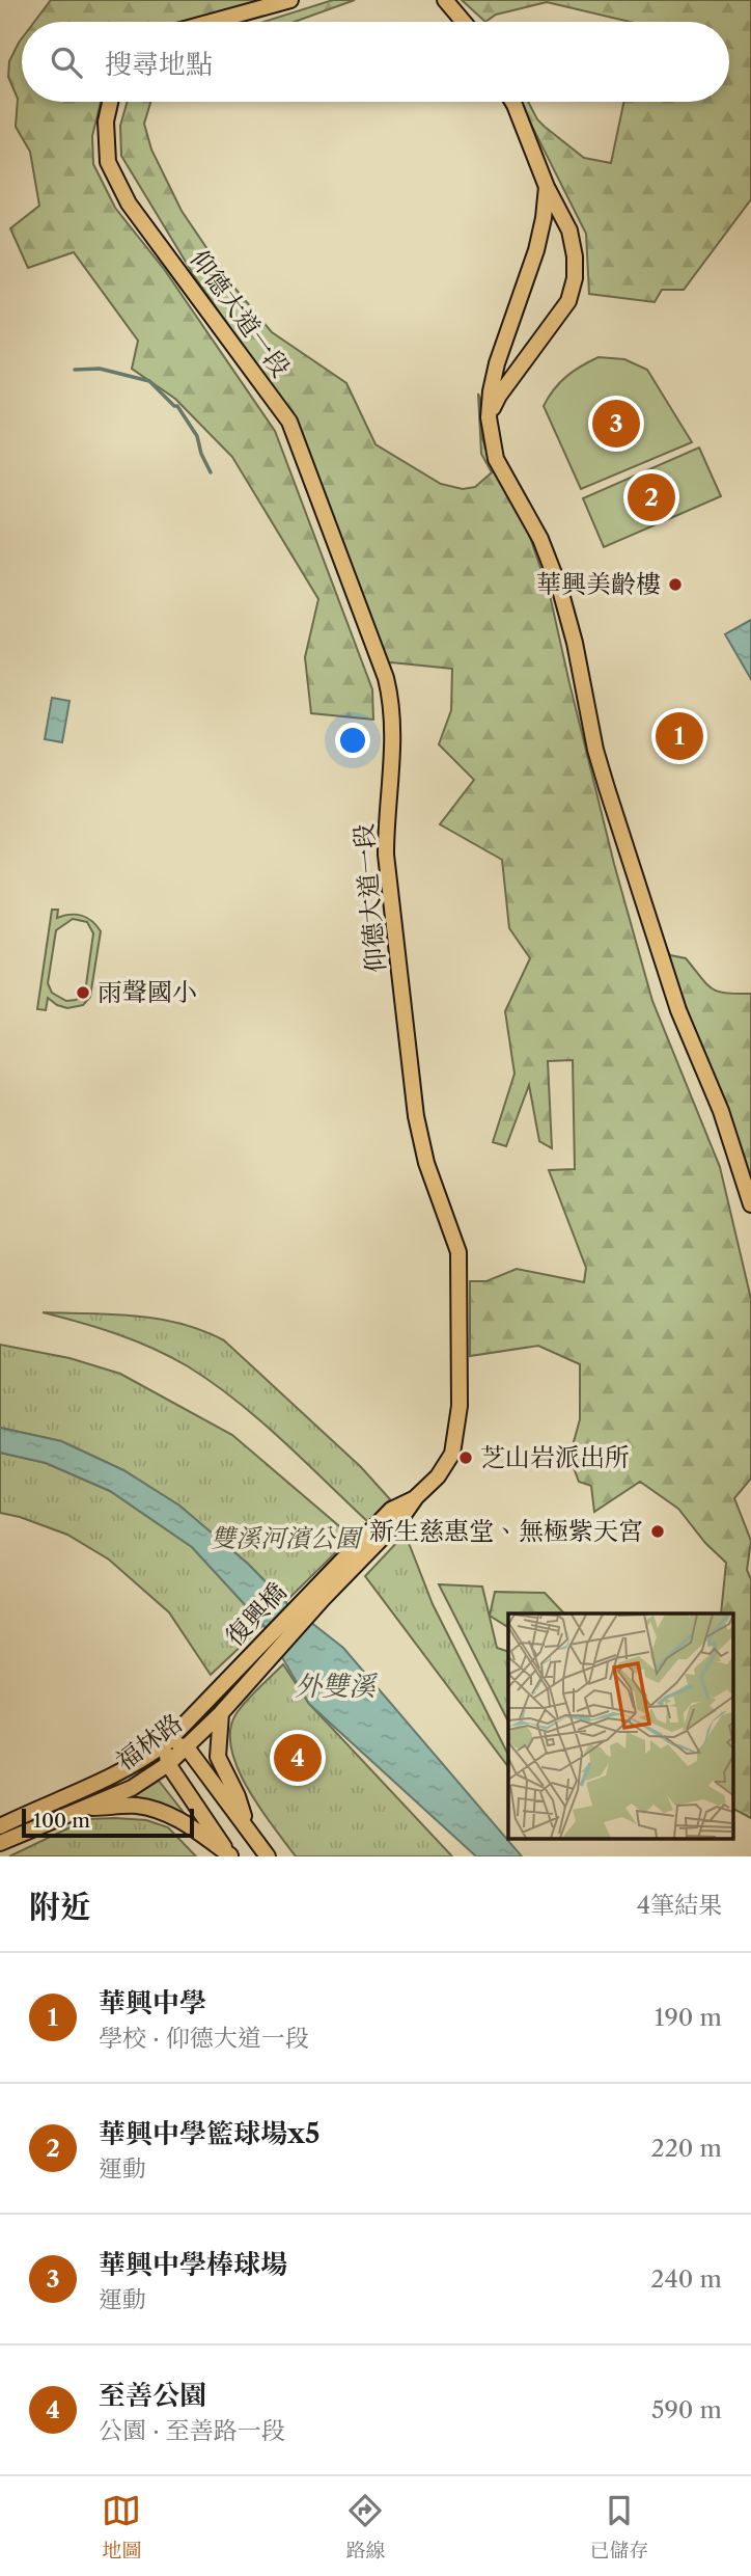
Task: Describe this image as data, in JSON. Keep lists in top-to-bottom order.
{
  "streets": {
    "main road": ["仰德大道一段", "復興橋", "福林路"]
  },
  "crossings": [
    ["仰德大道一段", "復興橋"],
    ["復興橋", "福林路"]
  ],
  "water": ["外雙溪"],
  "parks": ["雙溪河濱公園"],
  "places": [
    "華興美齡樓",
    "雨聲國小",
    "芝山岩派出所",
    "新生慈惠堂、無極紫天宮"
  ],
  "scale_bar": "100 m",
  "page": {
    "search": "搜尋地點",
    "pins": [
      "3",
      "2",
      "1",
      "4"
    ],
    "scale": "100 m",
    "heading": ["附近", "4筆結果"],
    "list": [
      {
        "mark": "1",
        "name": "華興中學",
        "note": "學校 · 仰德大道一段",
        "value": "190 m"
      },
      {
        "mark": "2",
        "name": "華興中學籃球場x5",
        "note": "運動",
        "value": "220 m"
      },
      {
        "mark": "3",
        "name": "華興中學棒球場",
        "note": "運動",
        "value": "240 m"
      },
      {
        "mark": "4",
        "name": "至善公園",
        "note": "公園 · 至善路一段",
        "value": "590 m"
      }
    ],
    "nav": ["地圖", "路線", "已儲存"]
  }
}
